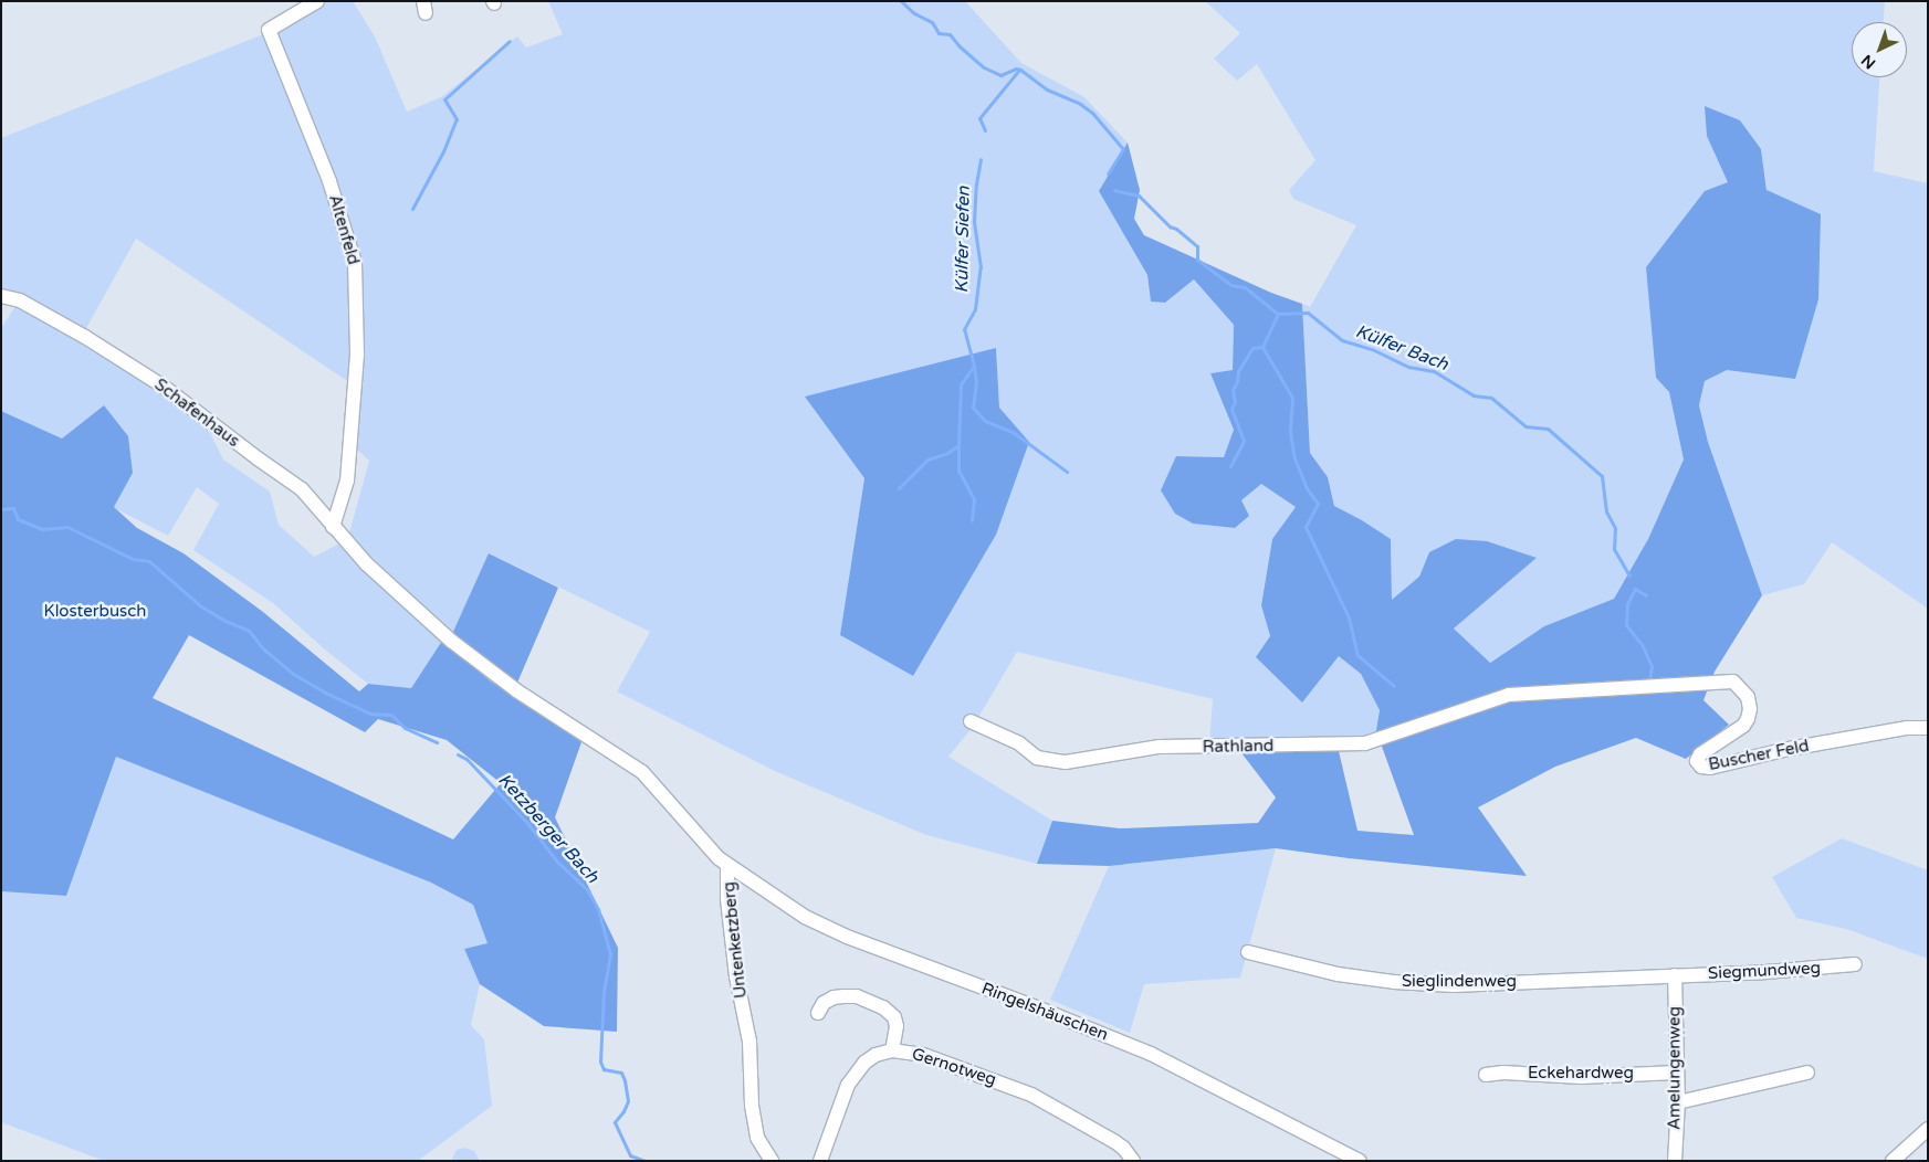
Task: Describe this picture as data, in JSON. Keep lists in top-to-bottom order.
{
  "streets": {
    "street": [
      "Altenfeld",
      "Schafenhaus",
      "Rathland",
      "Buscher Feld",
      "Untenketzberg",
      "Siegmundweg",
      "Sieglindenweg",
      "Ringelshäuschen",
      "Gernotweg",
      "Amelungenweg",
      "Eckehardweg"
    ]
  },
  "crossings": [
    ["Altenfeld", "Schafenhaus"],
    ["Schafenhaus", "Untenketzberg"],
    ["Rathland", "Buscher Feld"],
    ["Untenketzberg", "Ringelshäuschen"],
    ["Siegmundweg", "Sieglindenweg"],
    ["Siegmundweg", "Amelungenweg"],
    ["Sieglindenweg", "Amelungenweg"],
    ["Amelungenweg", "Eckehardweg"]
  ],
  "water": ["Külfer Siefen", "Külfer Bach", "Ketzberger Bach"],
  "parks": ["Klosterbusch"],
  "north": "bottom left"
}
